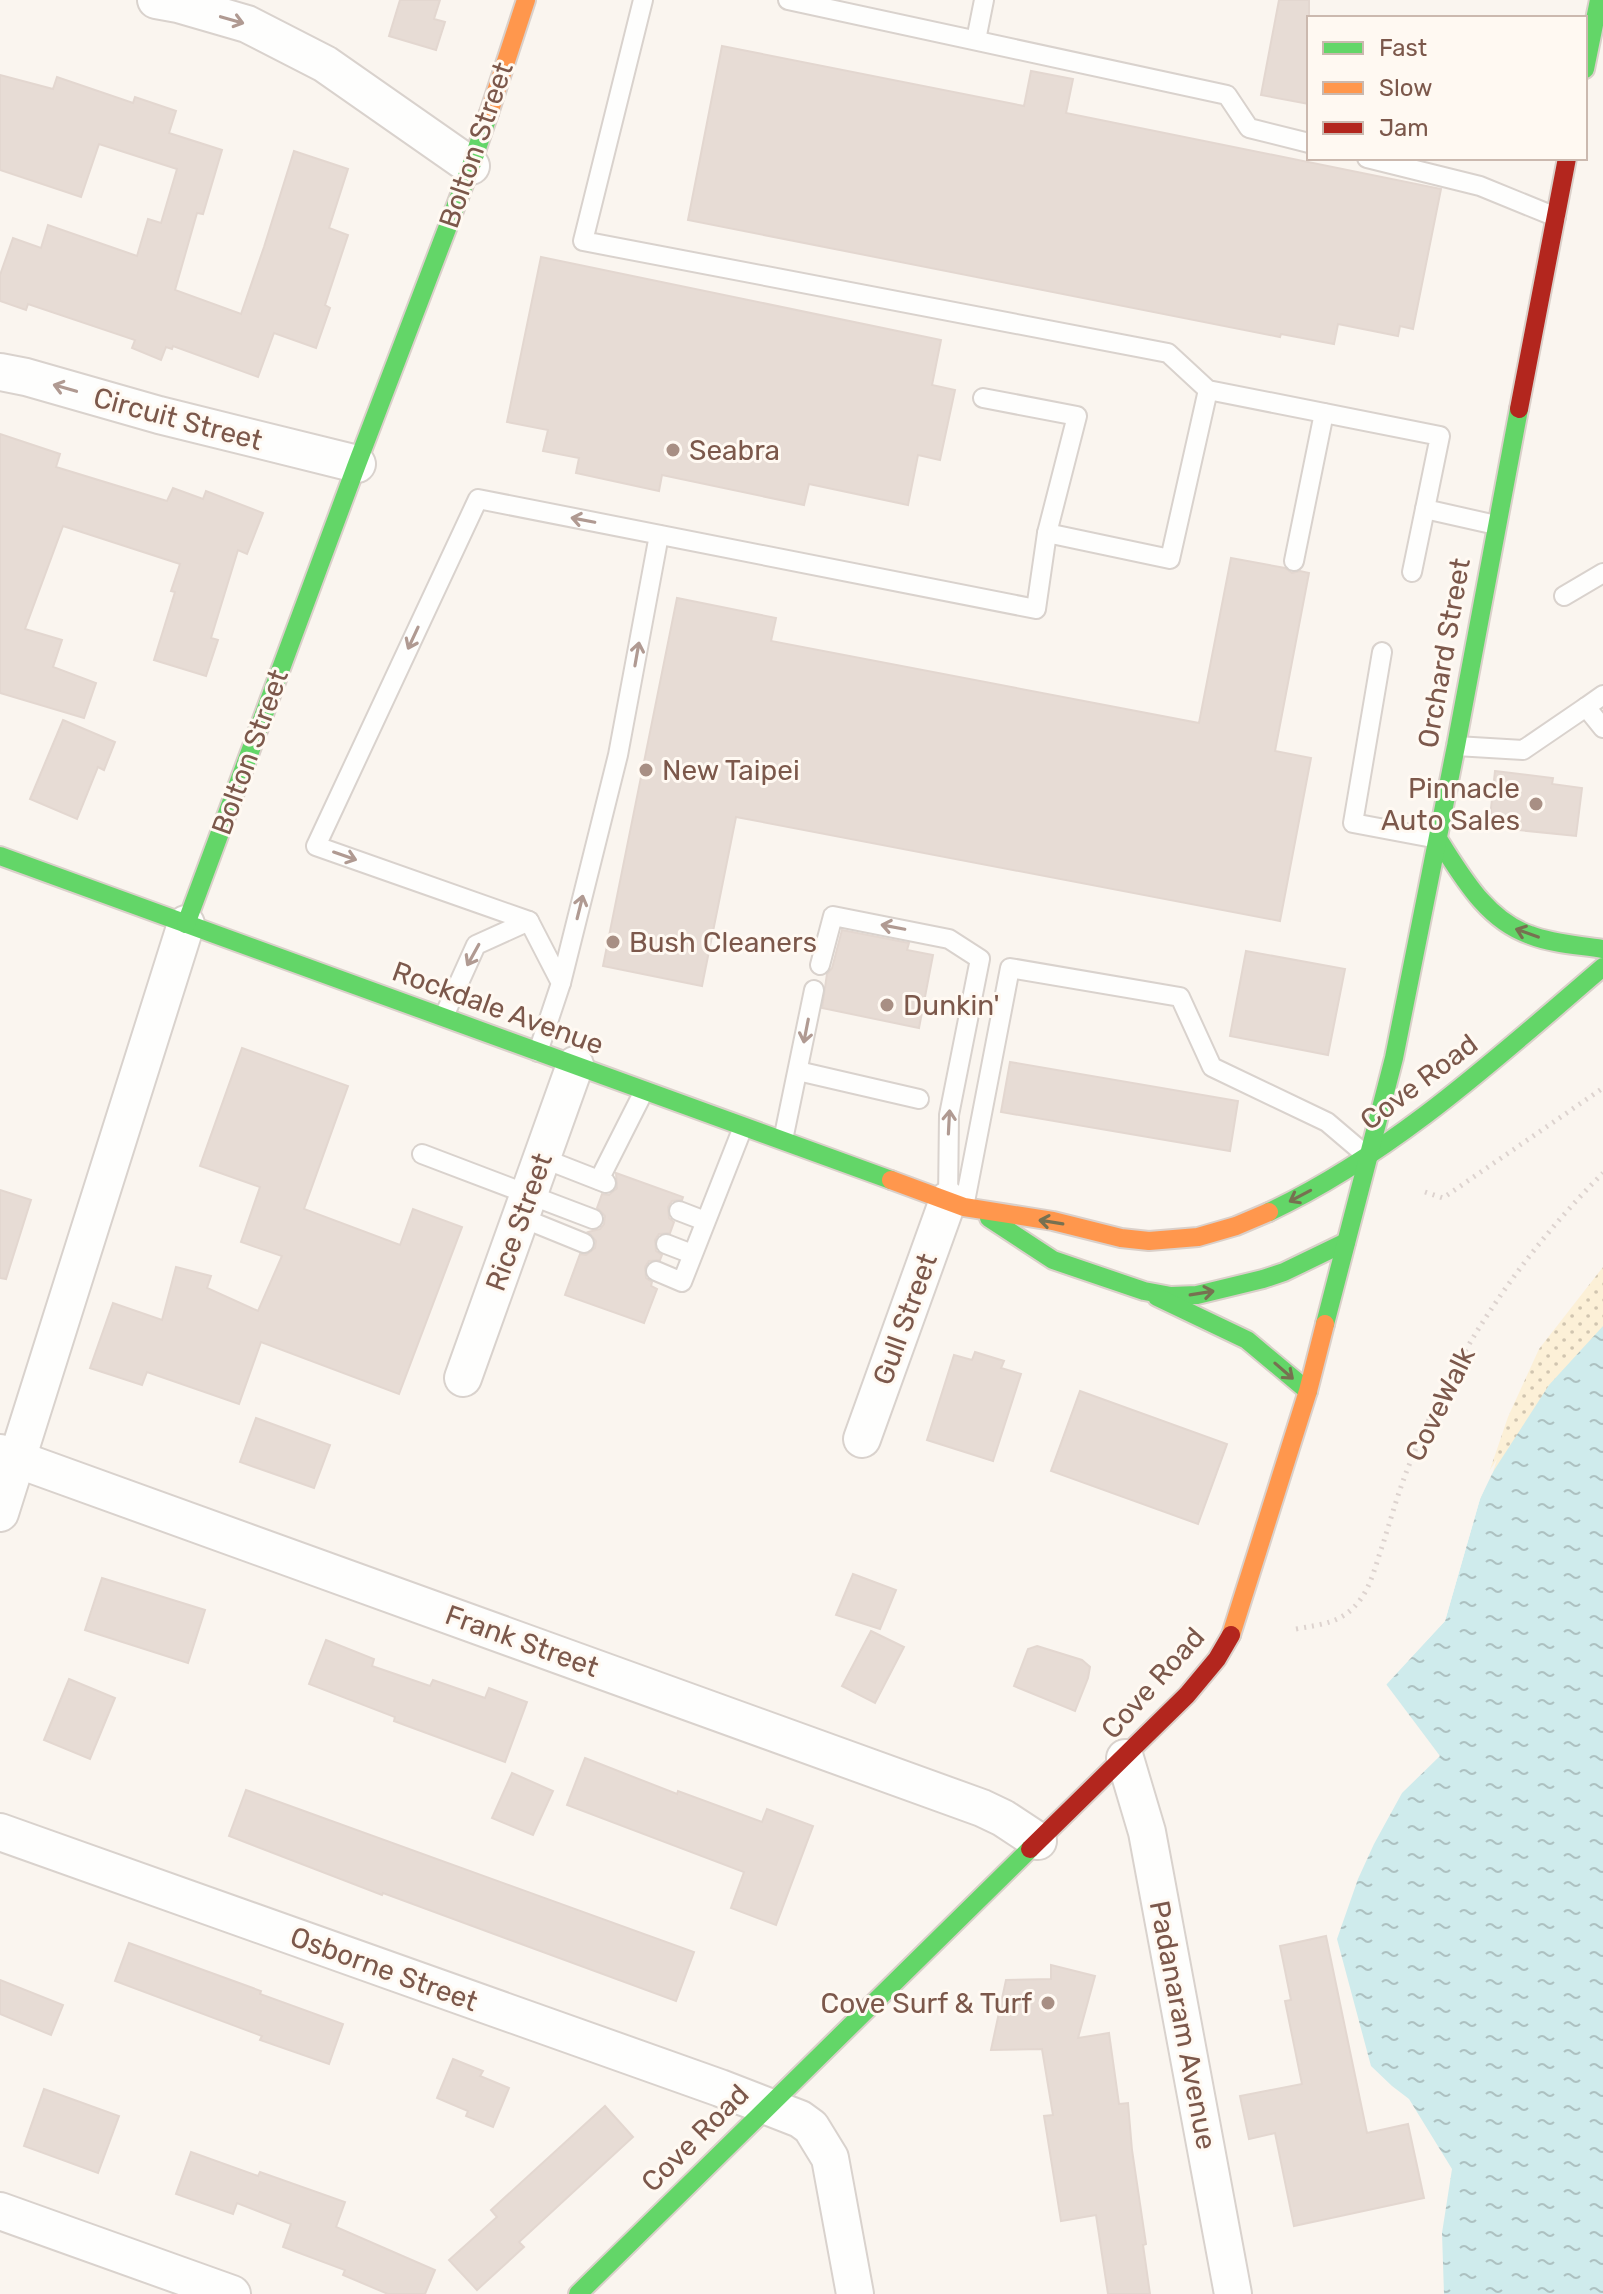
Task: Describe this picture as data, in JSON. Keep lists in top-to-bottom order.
{
  "streets": {
    "main road": [
      "Bolton Street",
      "Orchard Street",
      "Rockdale Avenue",
      "Cove Road"
    ],
    "street": [
      "Circuit Street",
      "Rice Street",
      "Gull Street",
      "Frank Street",
      "Osborne Street",
      "Padanaram Avenue"
    ],
    "path": ["CoveWalk"]
  },
  "crossings": [
    ["Bolton Street", "Circuit Street"],
    ["Bolton Street", "Rockdale Avenue"],
    ["Bolton Street", "Frank Street"],
    ["Orchard Street", "Rockdale Avenue"],
    ["Orchard Street", "Cove Road"],
    ["Rockdale Avenue", "Cove Road"],
    ["Rockdale Avenue", "Rice Street"],
    ["Rockdale Avenue", "Gull Street"],
    ["Cove Road", "Frank Street"],
    ["Cove Road", "Osborne Street"],
    ["Cove Road", "Padanaram Avenue"]
  ],
  "one_way": ["Circuit Street"],
  "places": [
    "Seabra",
    "New Taipei",
    "Pinnacle Auto Sales",
    "Bush Cleaners",
    "Dunkin'",
    "Cove Surf & Turf"
  ],
  "legend": ["Fast", "Slow", "Jam"]
}
